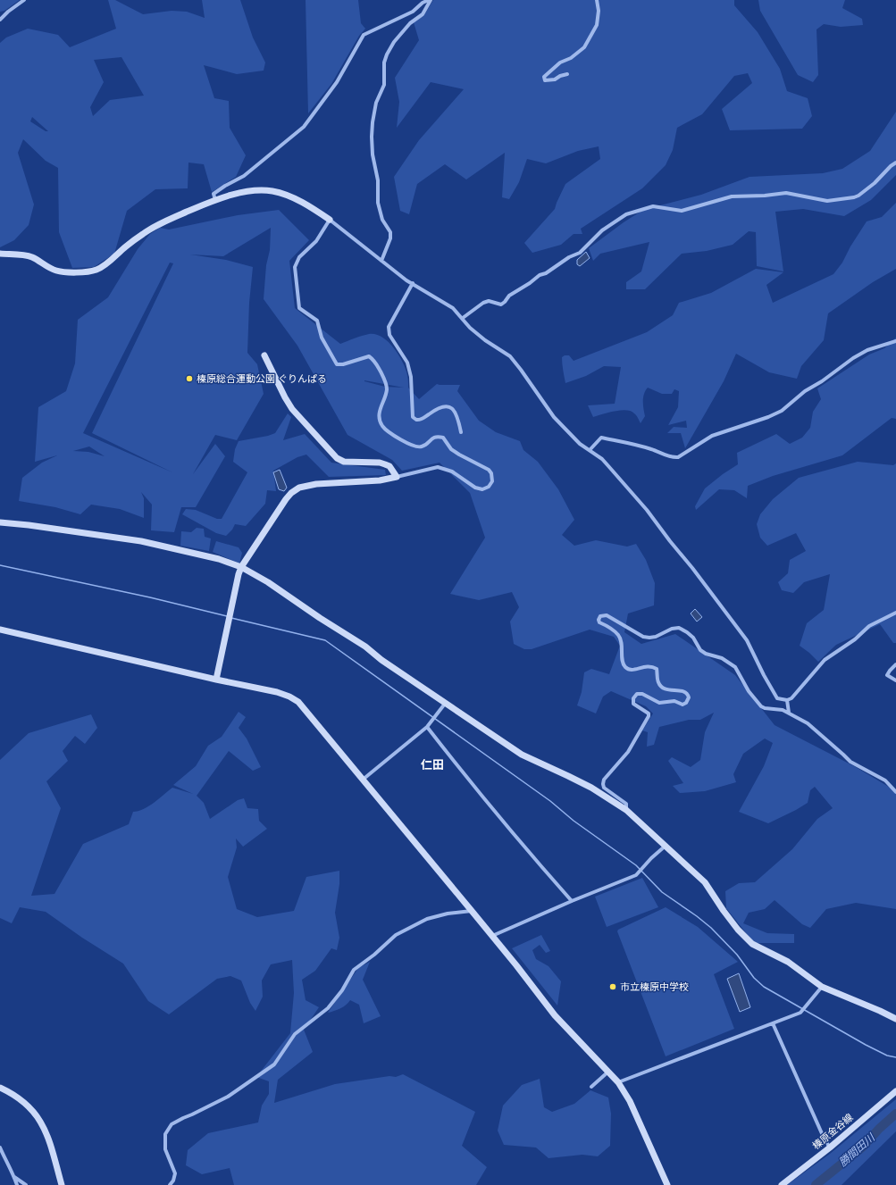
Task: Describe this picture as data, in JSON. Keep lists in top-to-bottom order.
{
  "streets": {
    "street": ["榛原金谷線"]
  },
  "districts": ["仁田"],
  "water": ["勝間田川"],
  "places": ["榛原総合運動公園 ぐりんぱる", "市立榛原中学校"]
}
